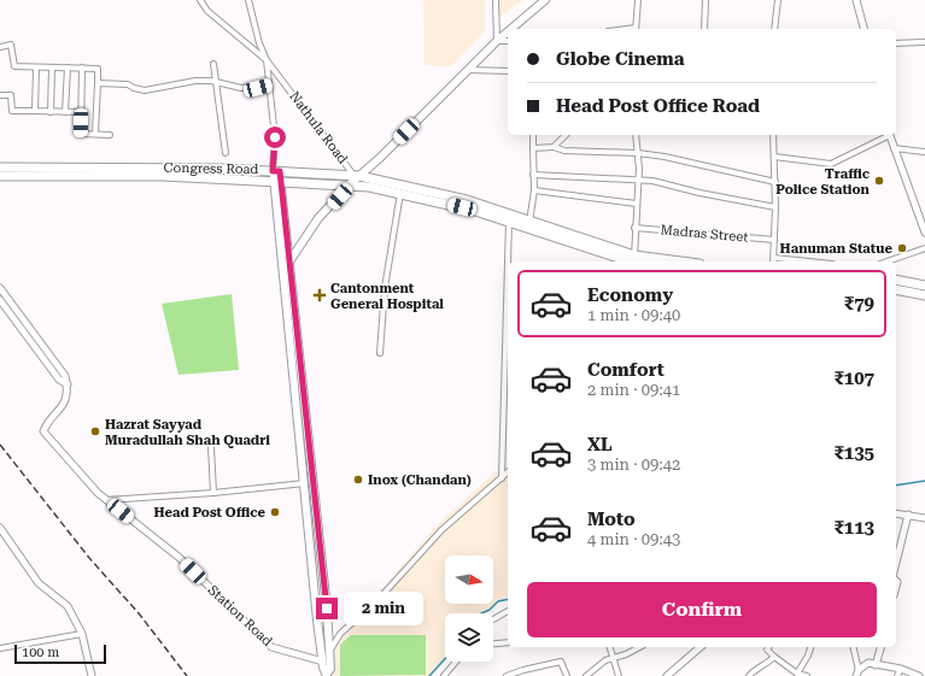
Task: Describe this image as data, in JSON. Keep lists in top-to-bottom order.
{
  "streets": {
    "highway": ["Congress Road"],
    "street": ["Nathula Road", "Madras Street", "Station Road"]
  },
  "crossings": [
    ["Nathula Road", "Congress Road"]
  ],
  "places": {
    "other": [
      "Traffic Police Station",
      "Hanuman Statue",
      "Hazrat Sayyad Muradullah Shah Quadri",
      "Inox (Chandan)",
      "Head Post Office"
    ],
    "health": ["Cantonment General Hospital"]
  },
  "scale_bar": "100 m",
  "north": "right",
  "page": {
    "banner": ["Globe Cinema", "Head Post Office Road"],
    "list": [
      {
        "name": "Economy",
        "note": "1 min · 09:40",
        "value": "₹79"
      },
      {
        "name": "Comfort",
        "note": "2 min · 09:41",
        "value": "₹107"
      },
      {
        "name": "XL",
        "note": "3 min · 09:42",
        "value": "₹135"
      },
      {
        "name": "Moto",
        "note": "4 min · 09:43",
        "value": "₹113"
      }
    ],
    "buttons": "Confirm",
    "bubble": "2 min",
    "scale": "100 m"
  }
}
